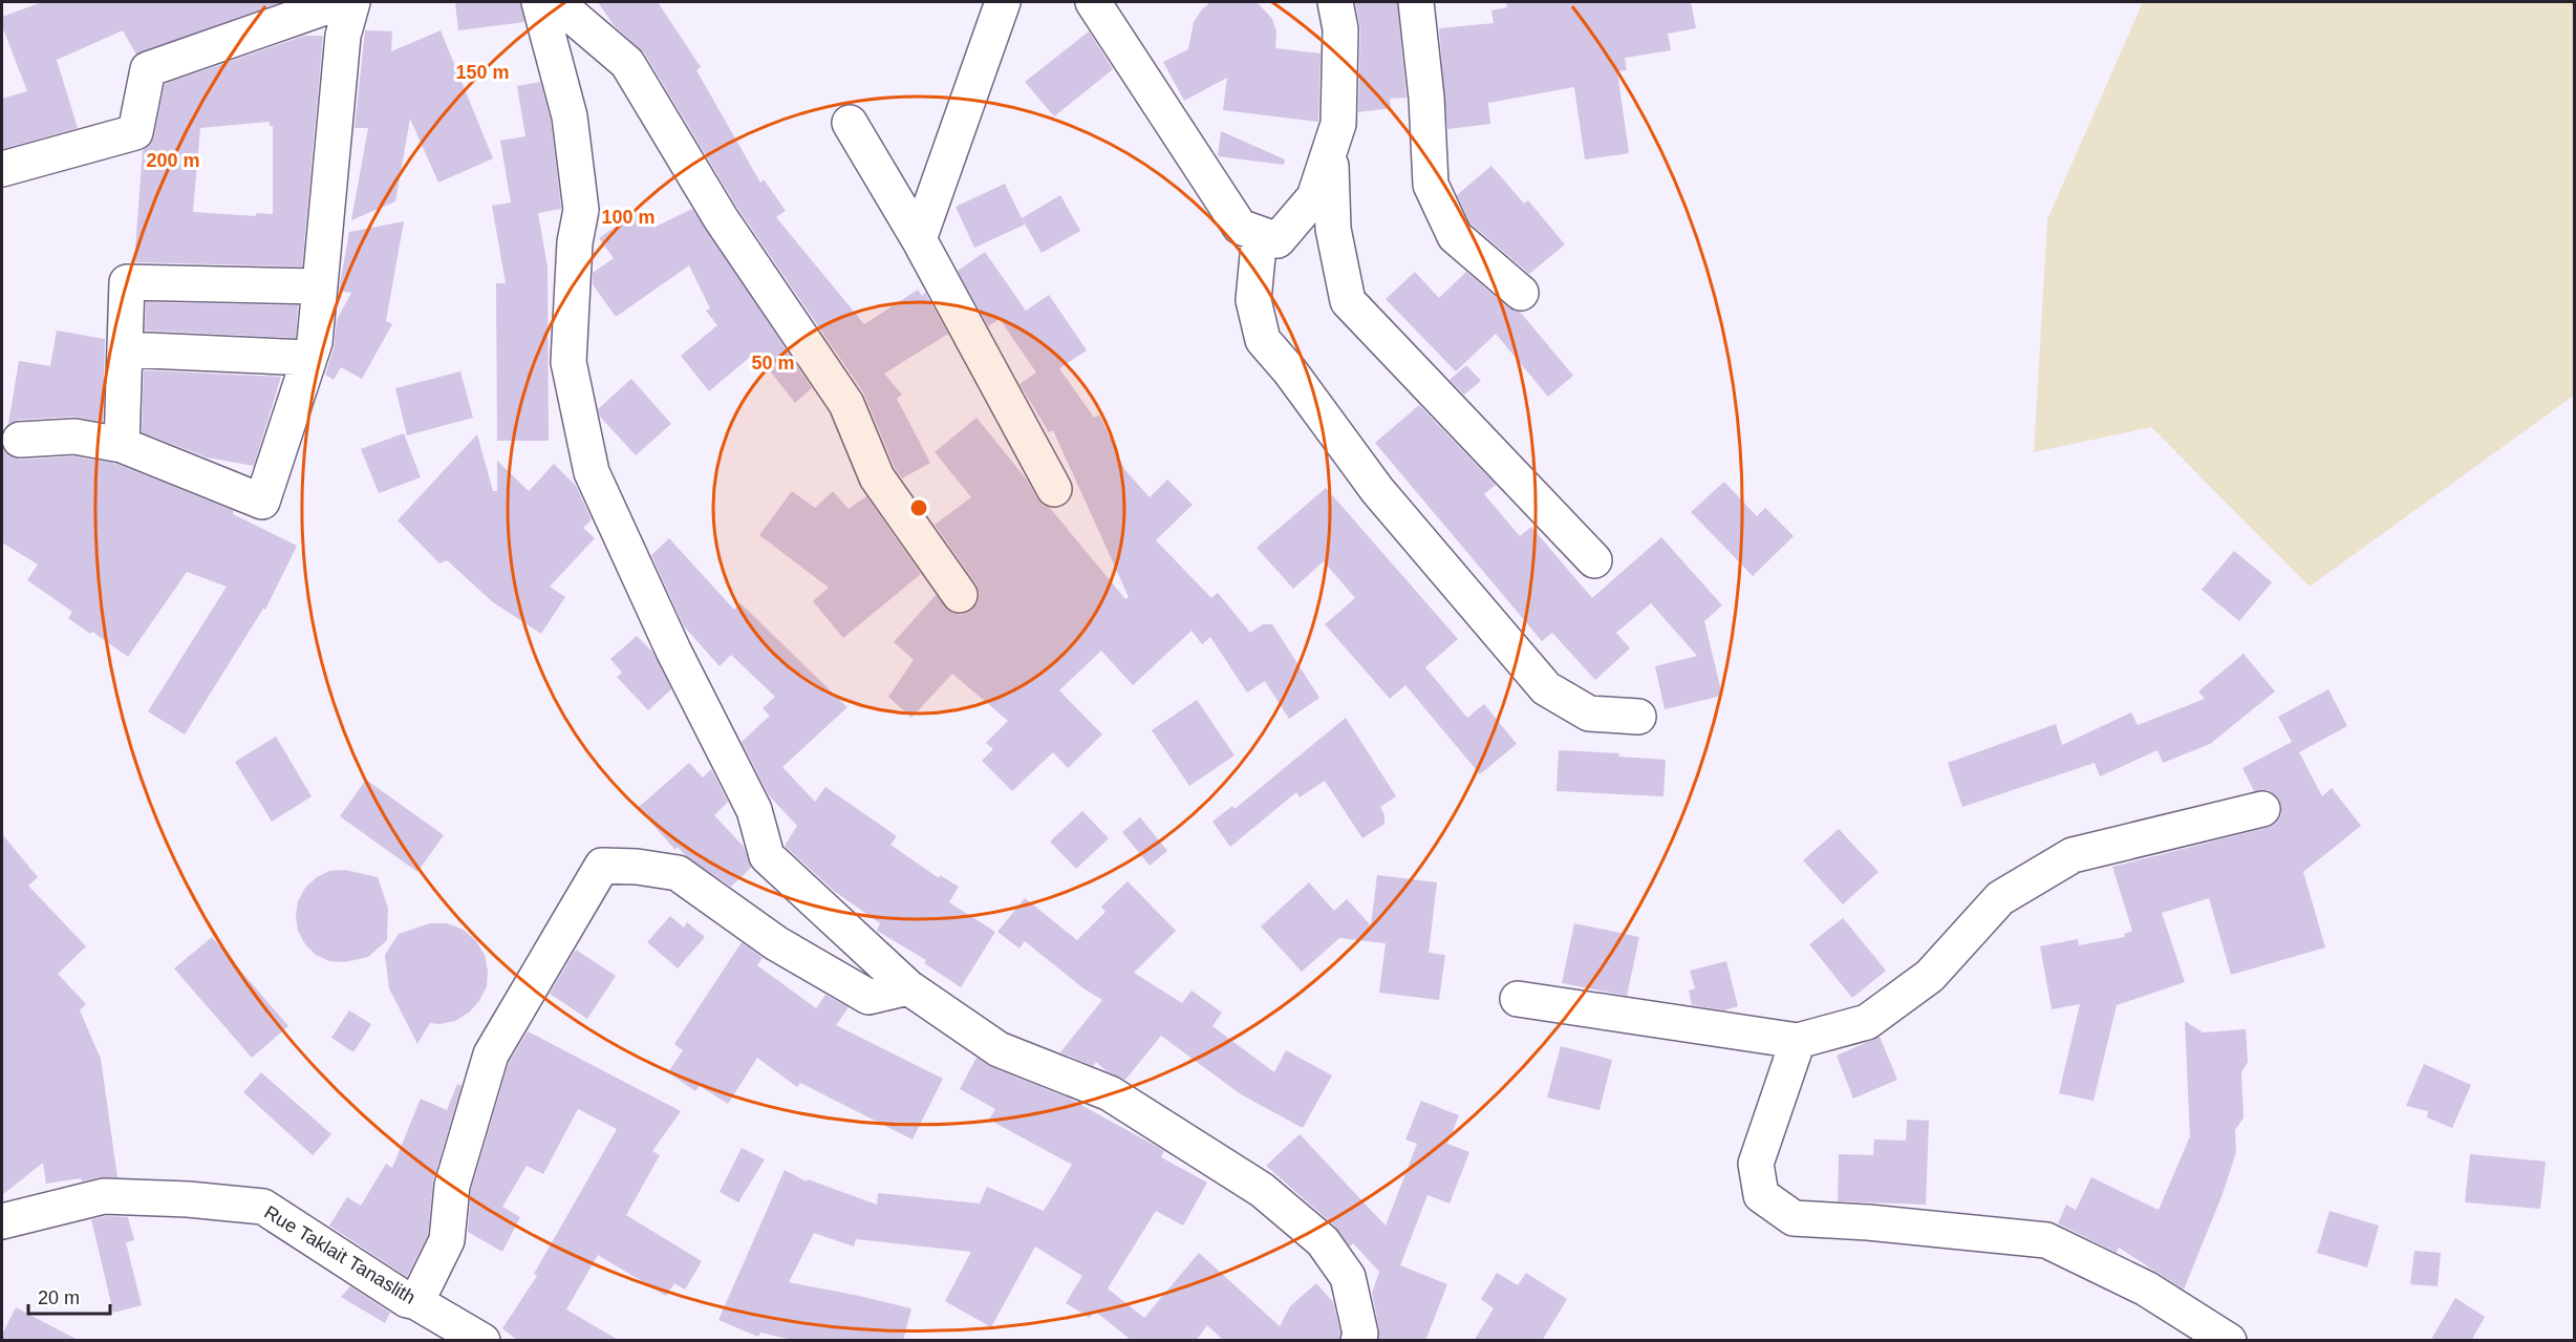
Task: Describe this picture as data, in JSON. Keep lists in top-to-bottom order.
{
  "streets": {
    "street": ["Rue Taklait Tanaslith"]
  },
  "scale_bar": "20 m",
  "rings": [
    "150 m",
    "200 m",
    "100 m",
    "50 m"
  ]
}
